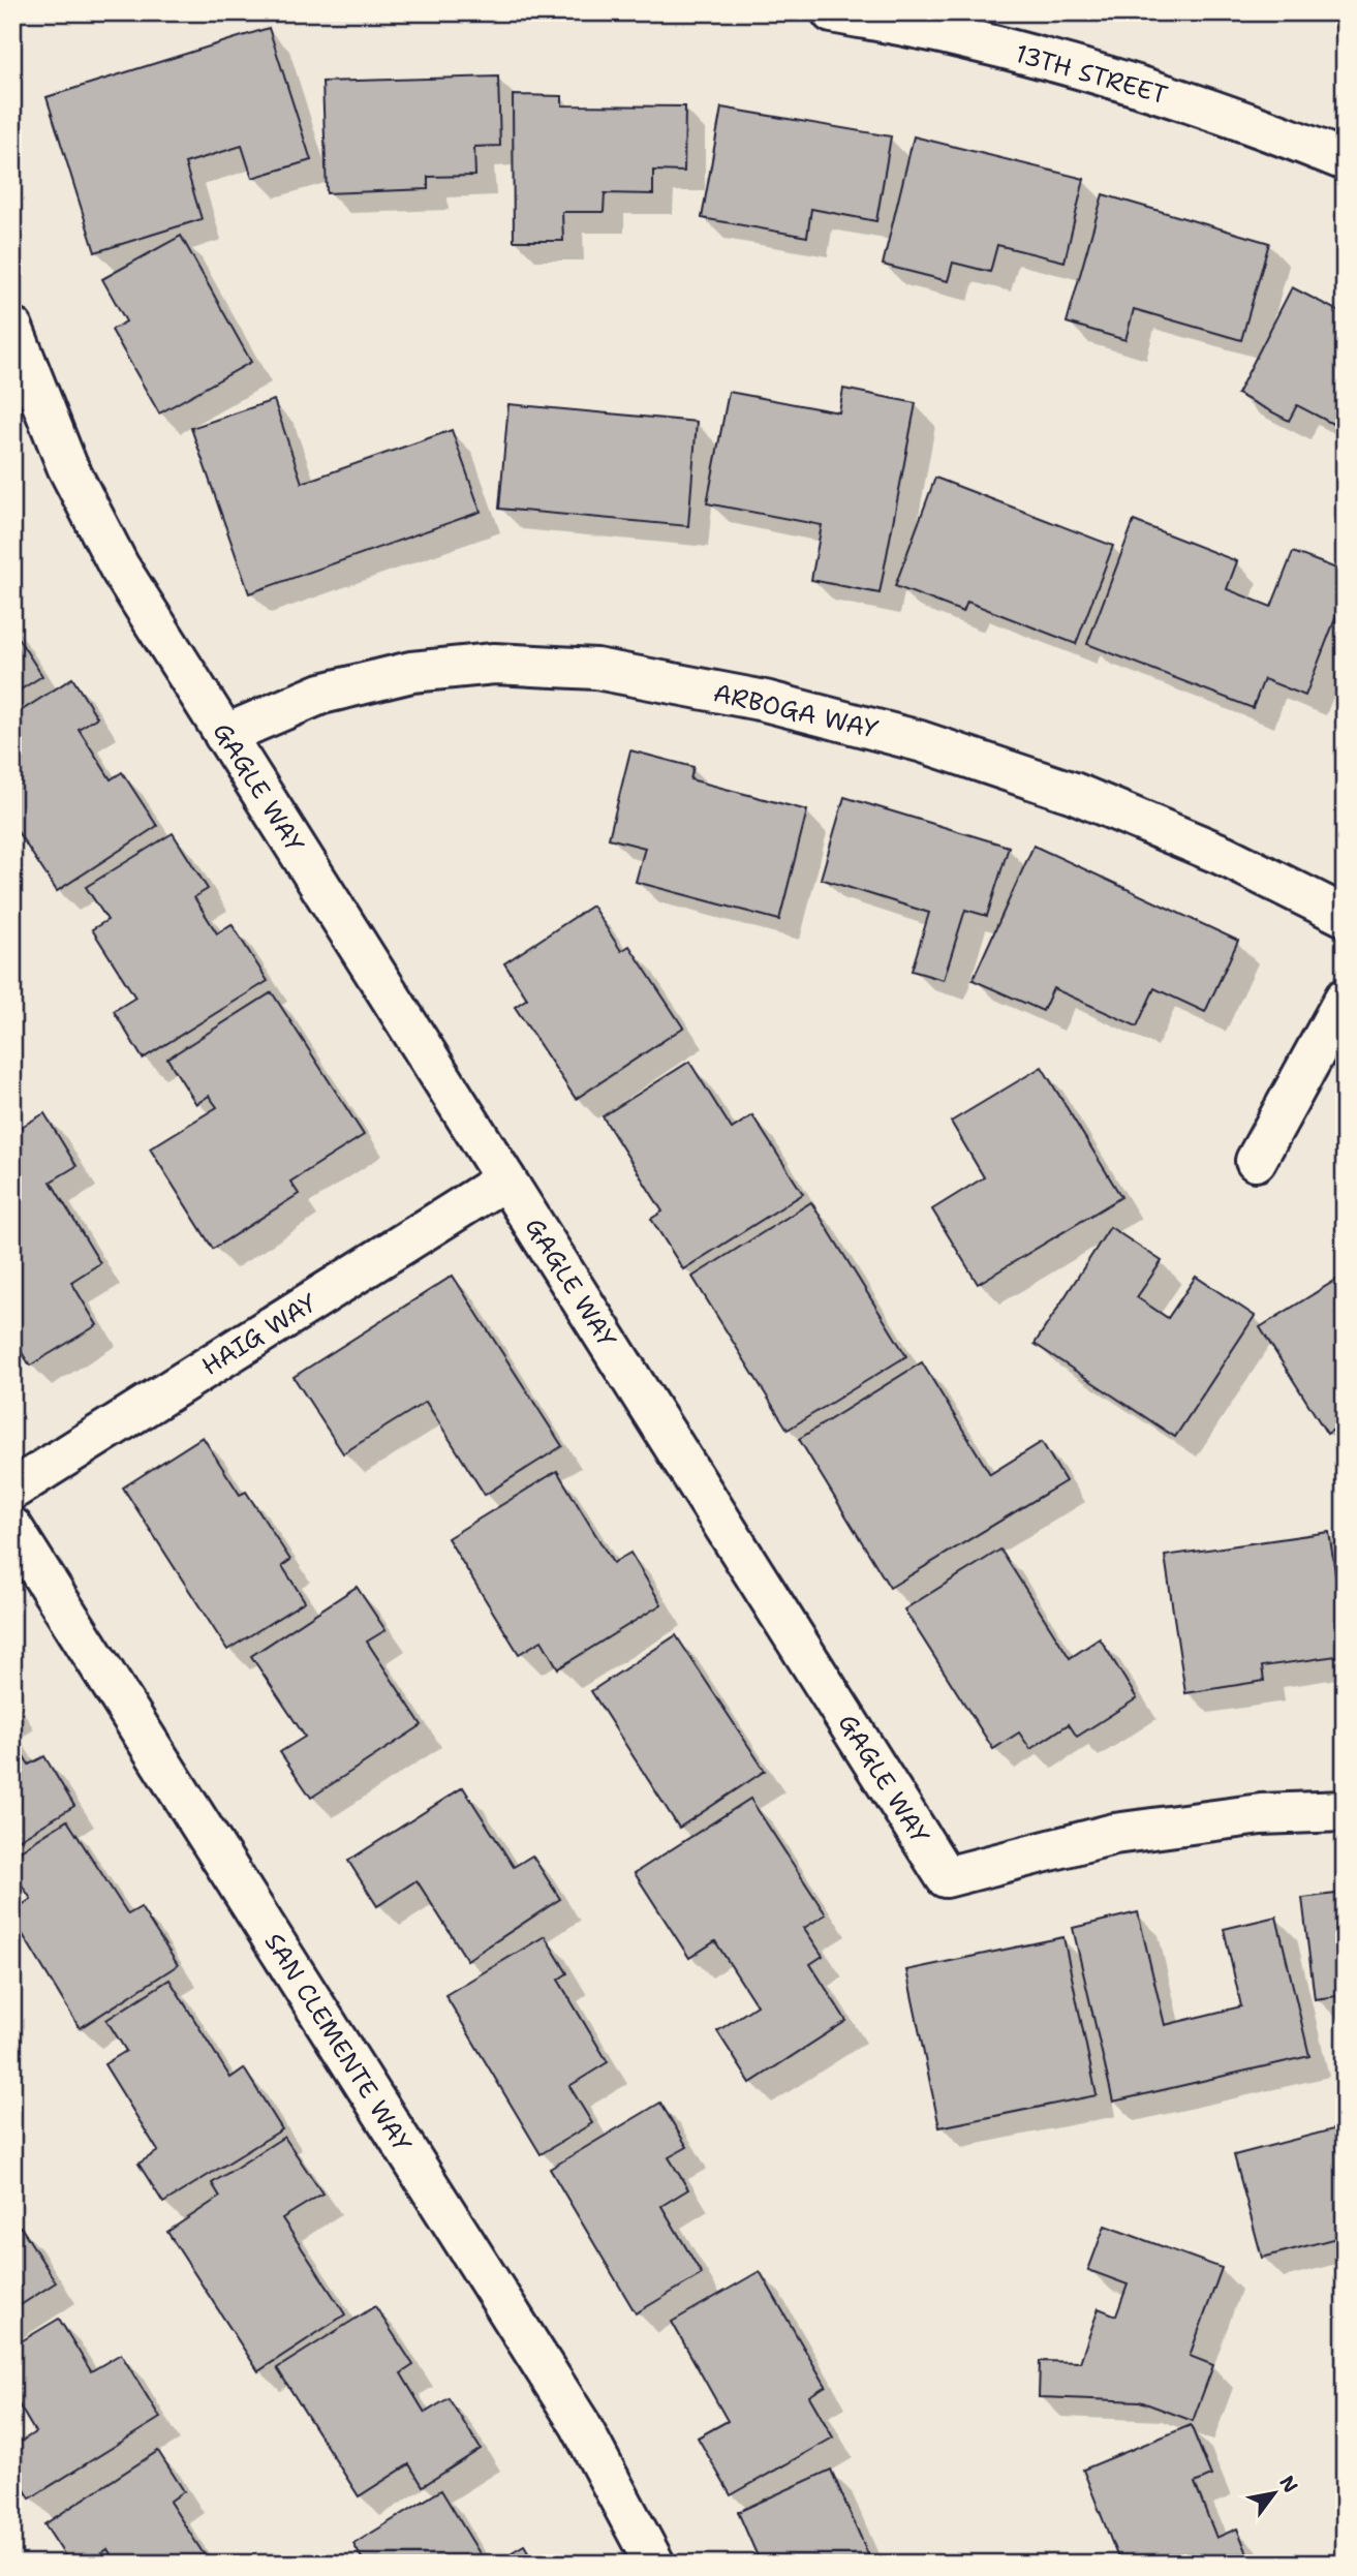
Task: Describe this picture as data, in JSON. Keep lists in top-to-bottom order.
{
  "streets": {
    "street": [
      "13TH STREET",
      "ARBOGA WAY",
      "GAGLE WAY",
      "HAIG WAY",
      "SAN CLEMENTE WAY"
    ]
  },
  "crossings": [
    ["ARBOGA WAY", "GAGLE WAY"],
    ["GAGLE WAY", "HAIG WAY"]
  ],
  "north": "top right"
}
